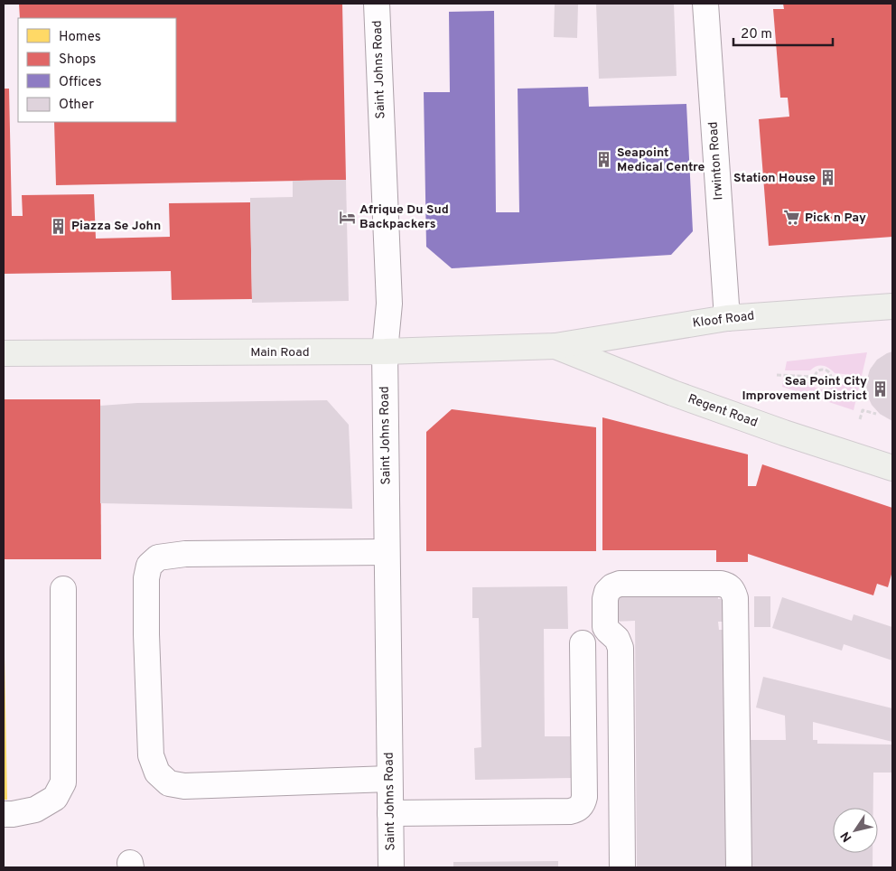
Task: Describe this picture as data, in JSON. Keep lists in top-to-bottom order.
{
  "streets": {
    "main road": ["Kloof Road", "Main Road", "Regent Road"],
    "street": ["Saint Johns Road", "Irwinton Road"]
  },
  "crossings": [
    ["Saint Johns Road", "Main Road"],
    ["Irwinton Road", "Kloof Road"],
    ["Kloof Road", "Main Road"],
    ["Kloof Road", "Regent Road"],
    ["Main Road", "Regent Road"]
  ],
  "places": {
    "building": [
      "Seapoint Medical Centre",
      "Station House",
      "Piazza Se John",
      "Sea Point City Improvement District"
    ],
    "hotel": ["Afrique Du Sud Backpackers"],
    "supermarket": ["Pick n Pay"]
  },
  "legend": [
    "Homes",
    "Shops",
    "Offices",
    "Other"
  ],
  "scale_bar": "20 m",
  "north": "bottom left"
}
